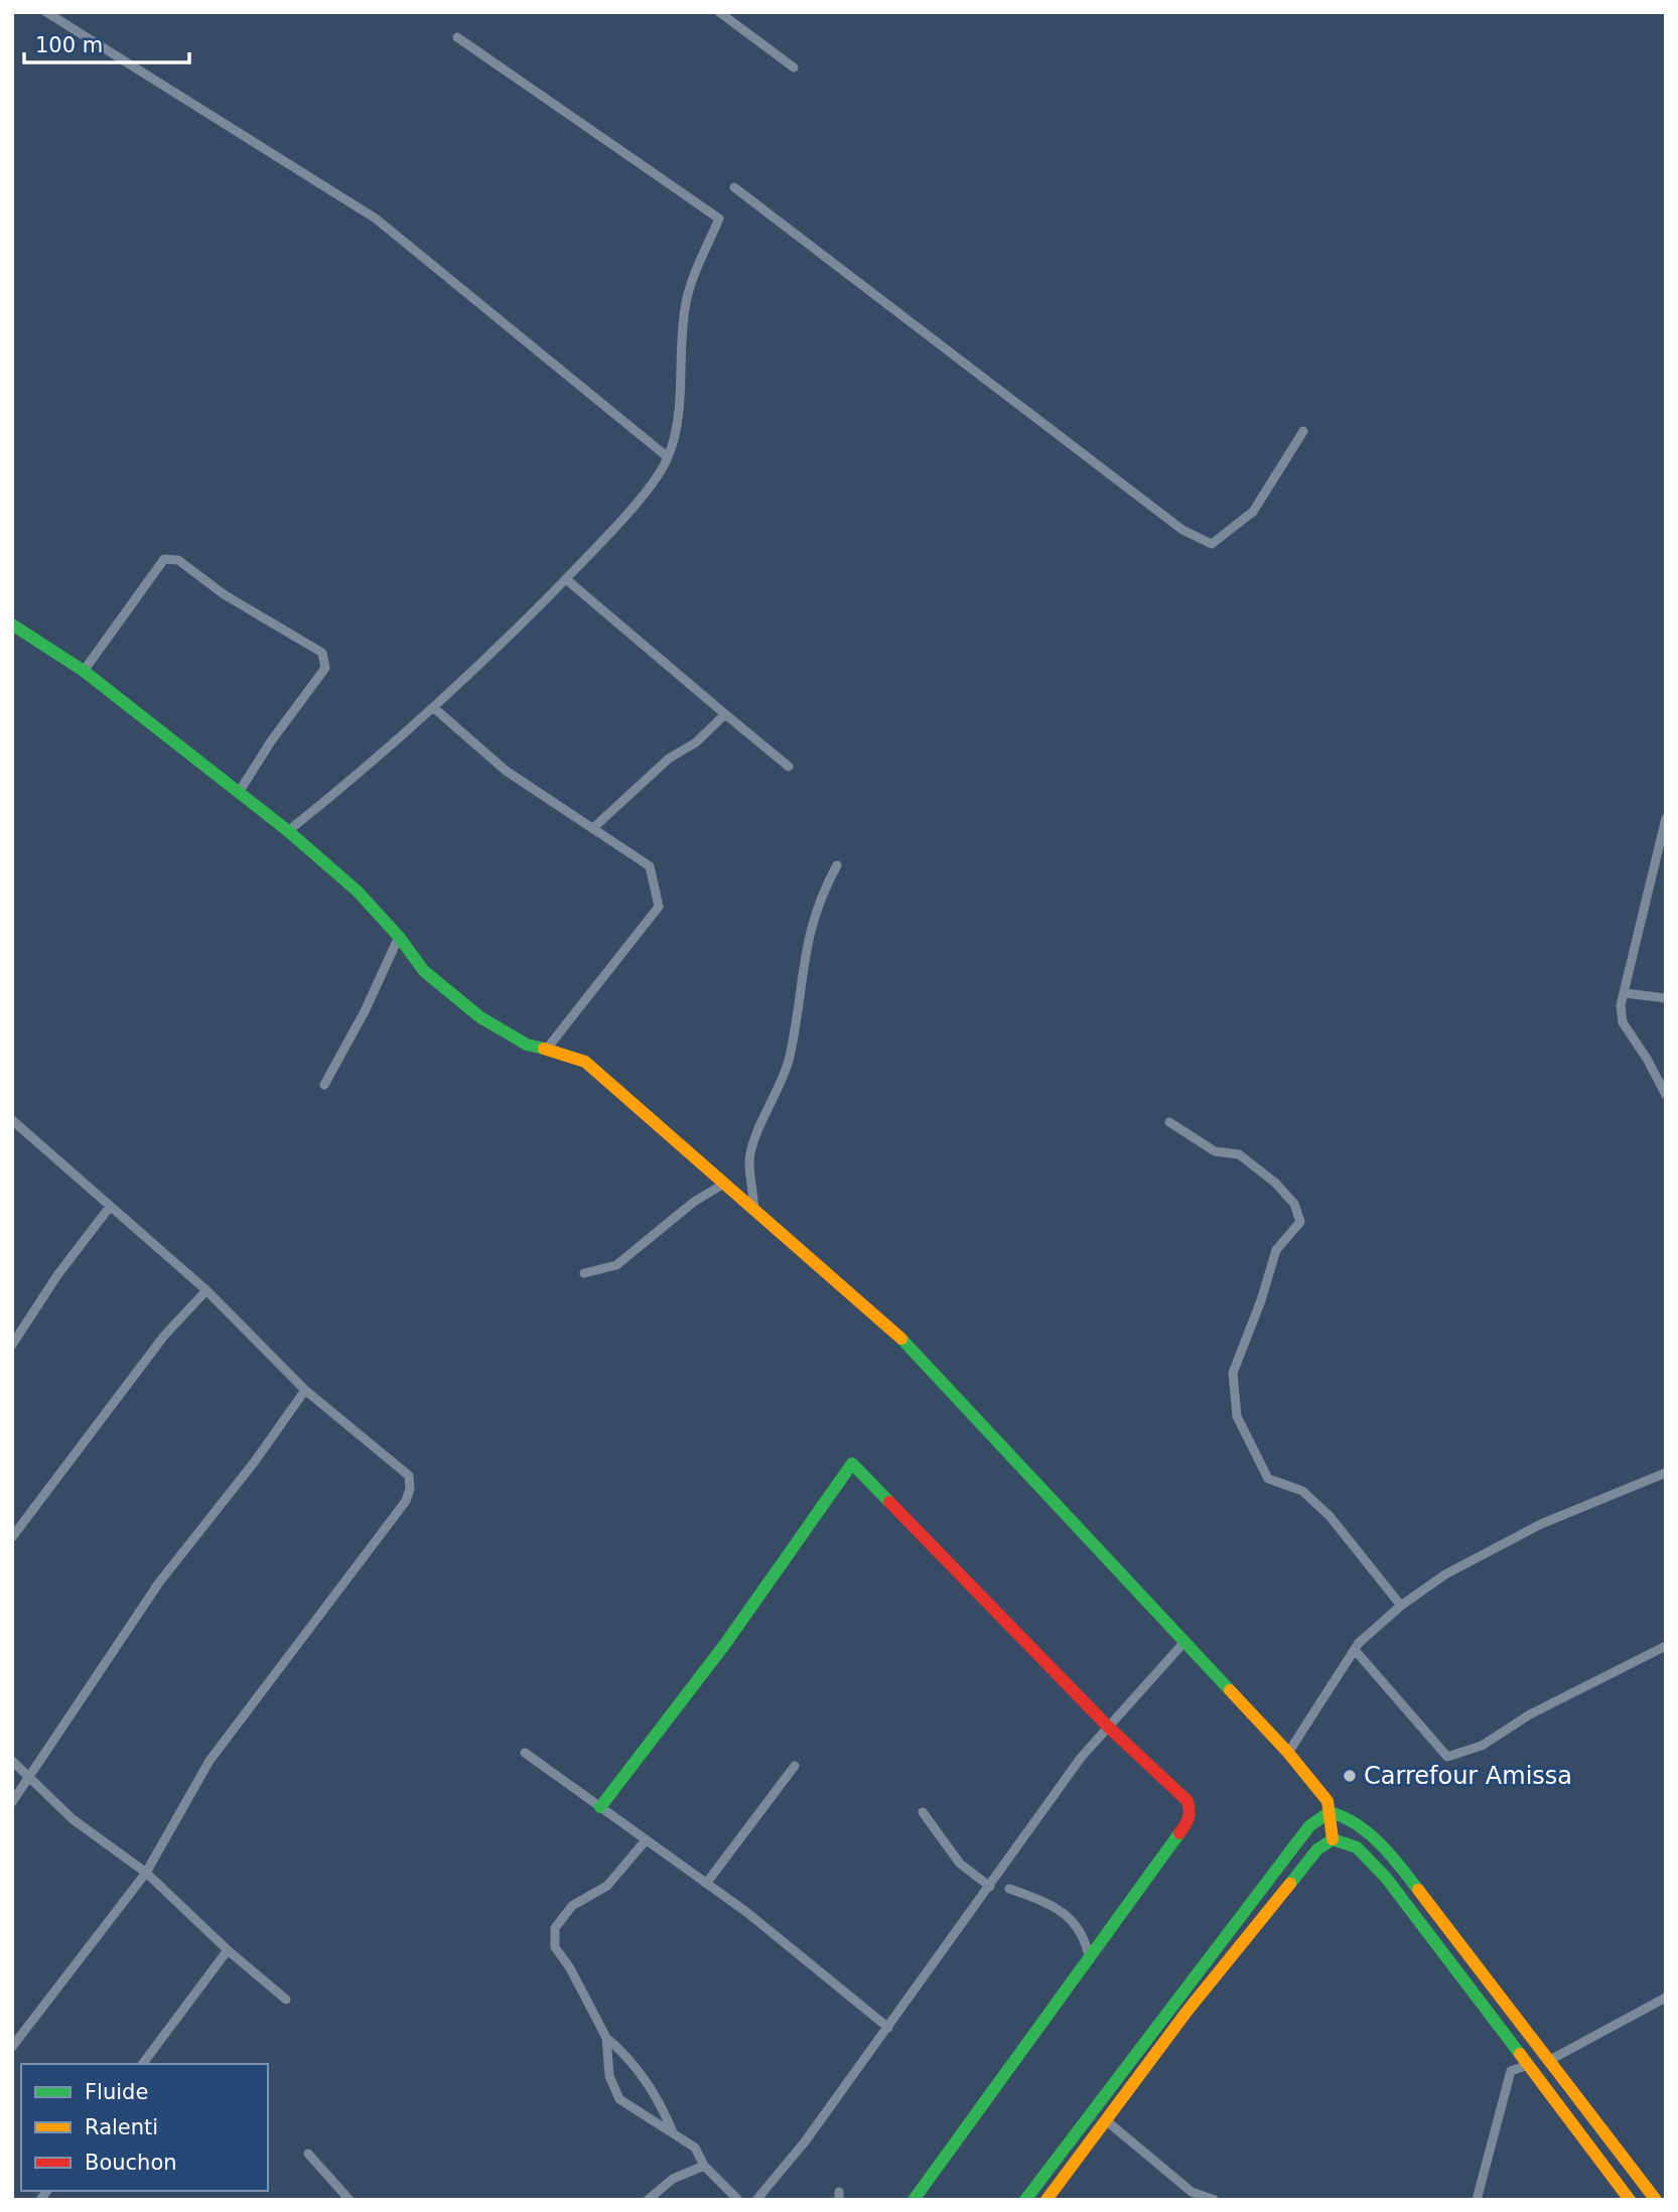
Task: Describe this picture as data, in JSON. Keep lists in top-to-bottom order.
{
  "places": ["Carrefour Amissa"],
  "legend": ["Fluide", "Ralenti", "Bouchon"],
  "scale_bar": "100 m"
}
